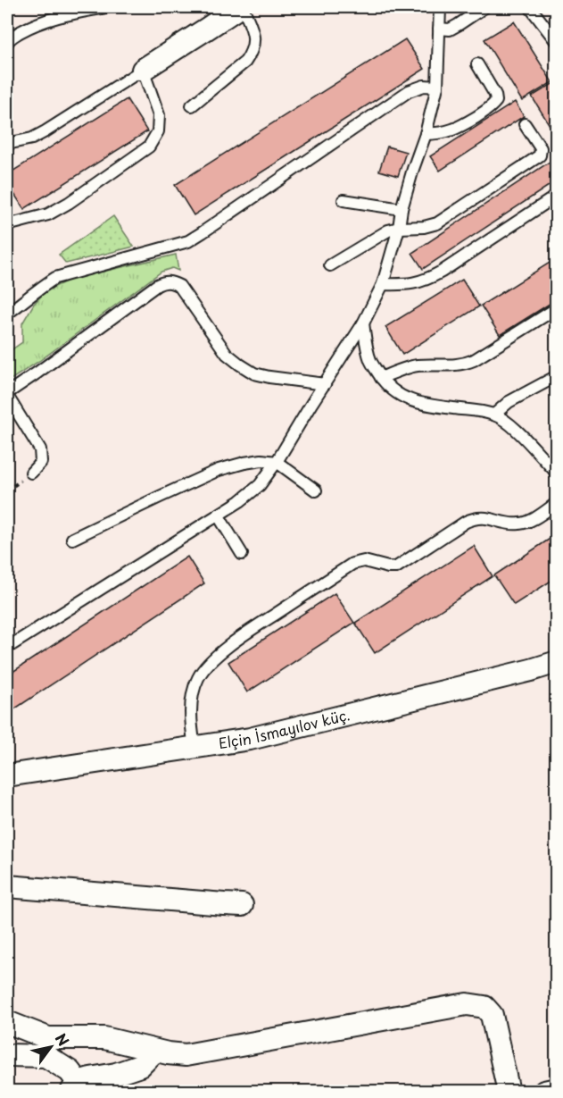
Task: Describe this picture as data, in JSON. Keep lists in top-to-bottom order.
{
  "streets": {
    "street": ["Elçin İsmayılov küç."]
  },
  "north": "top right"
}
